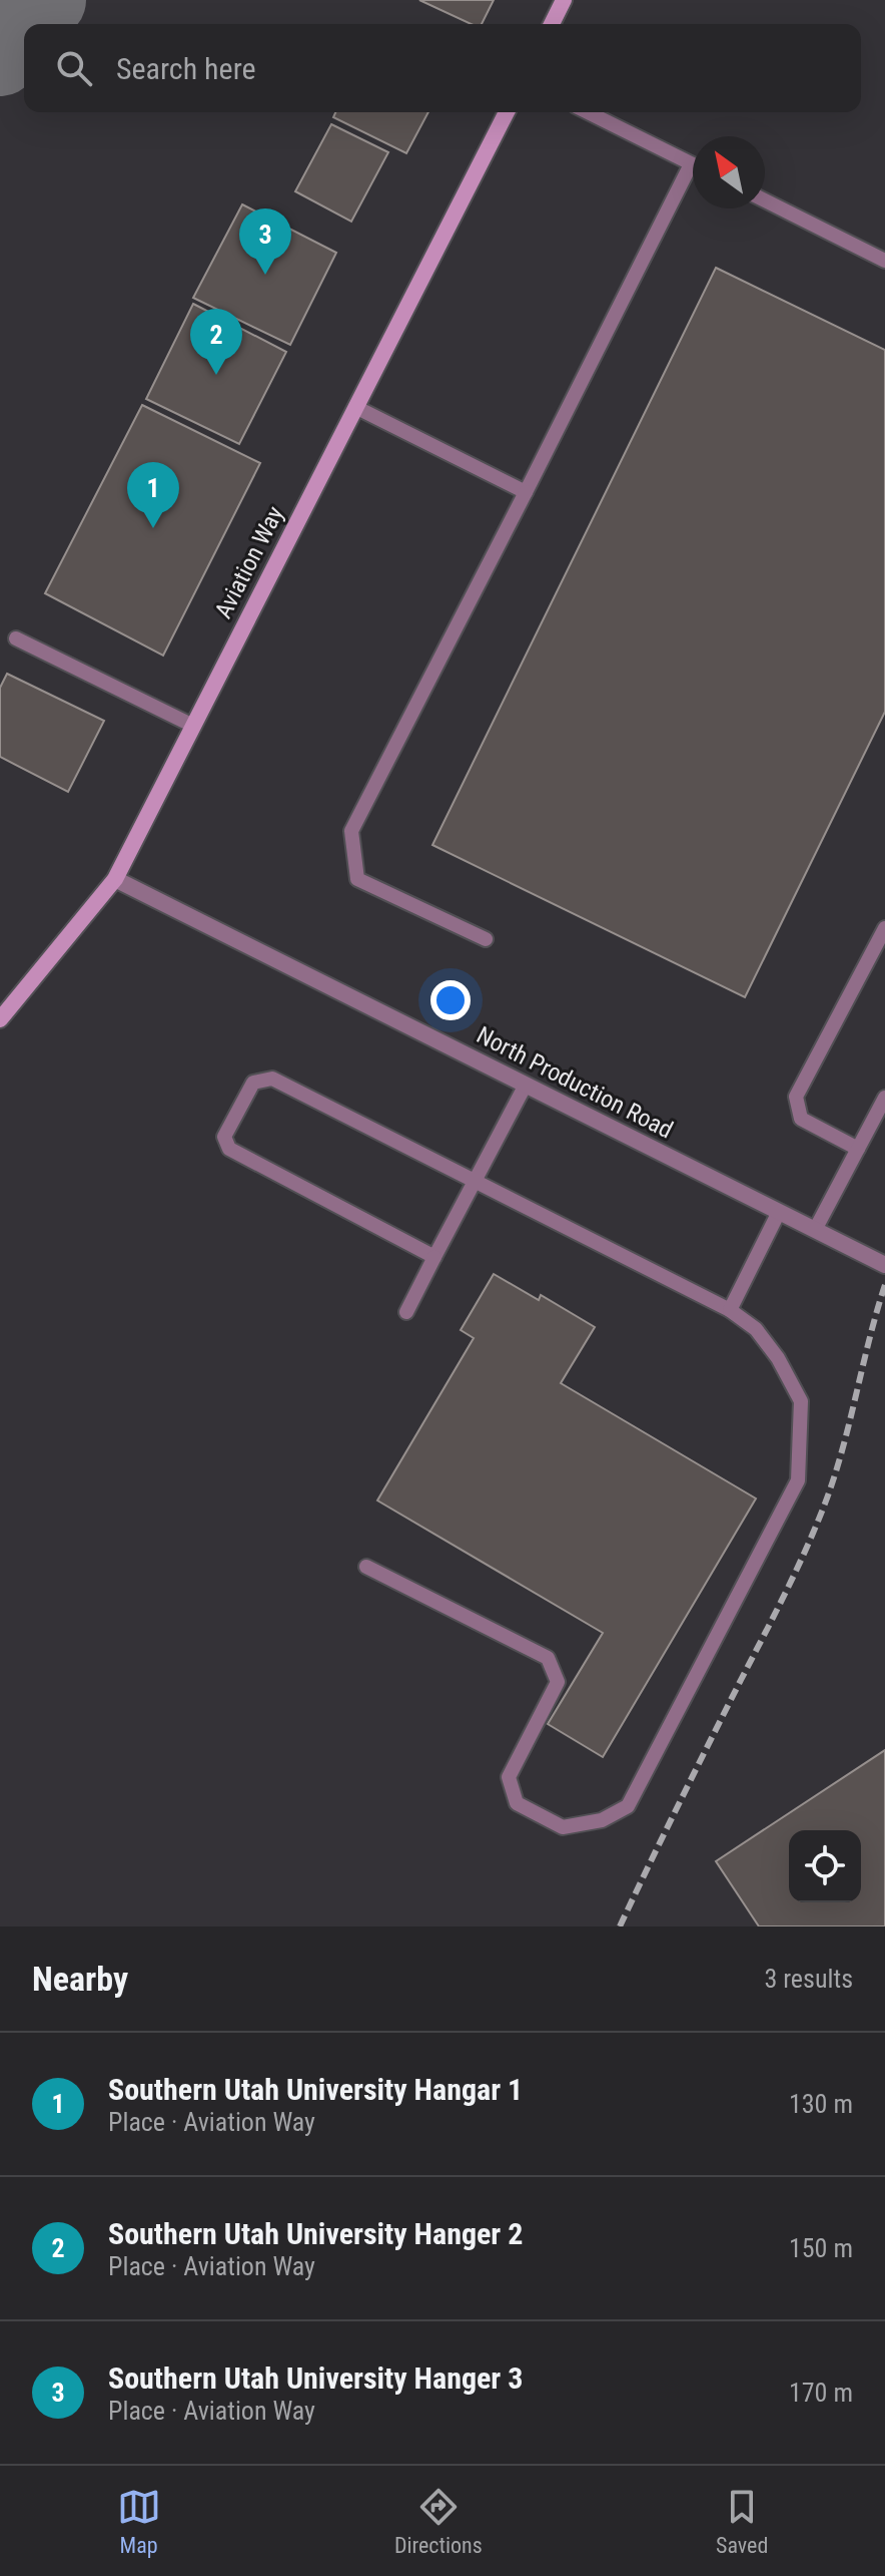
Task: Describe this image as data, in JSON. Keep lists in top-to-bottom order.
{
  "streets": {
    "main road": ["Aviation Way"],
    "street": ["North Production Road"]
  },
  "crossings": [
    ["Aviation Way", "North Production Road"]
  ],
  "north": "top left",
  "page": {
    "search": "Search here",
    "pins": ["3", "2", "1"],
    "heading": ["Nearby", "3 results"],
    "list": [
      {
        "mark": "1",
        "name": "Southern Utah University Hangar 1",
        "note": "Place · Aviation Way",
        "value": "130 m"
      },
      {
        "mark": "2",
        "name": "Southern Utah University Hanger 2",
        "note": "Place · Aviation Way",
        "value": "150 m"
      },
      {
        "mark": "3",
        "name": "Southern Utah University Hanger 3",
        "note": "Place · Aviation Way",
        "value": "170 m"
      }
    ],
    "nav": ["Map", "Directions", "Saved"]
  }
}
